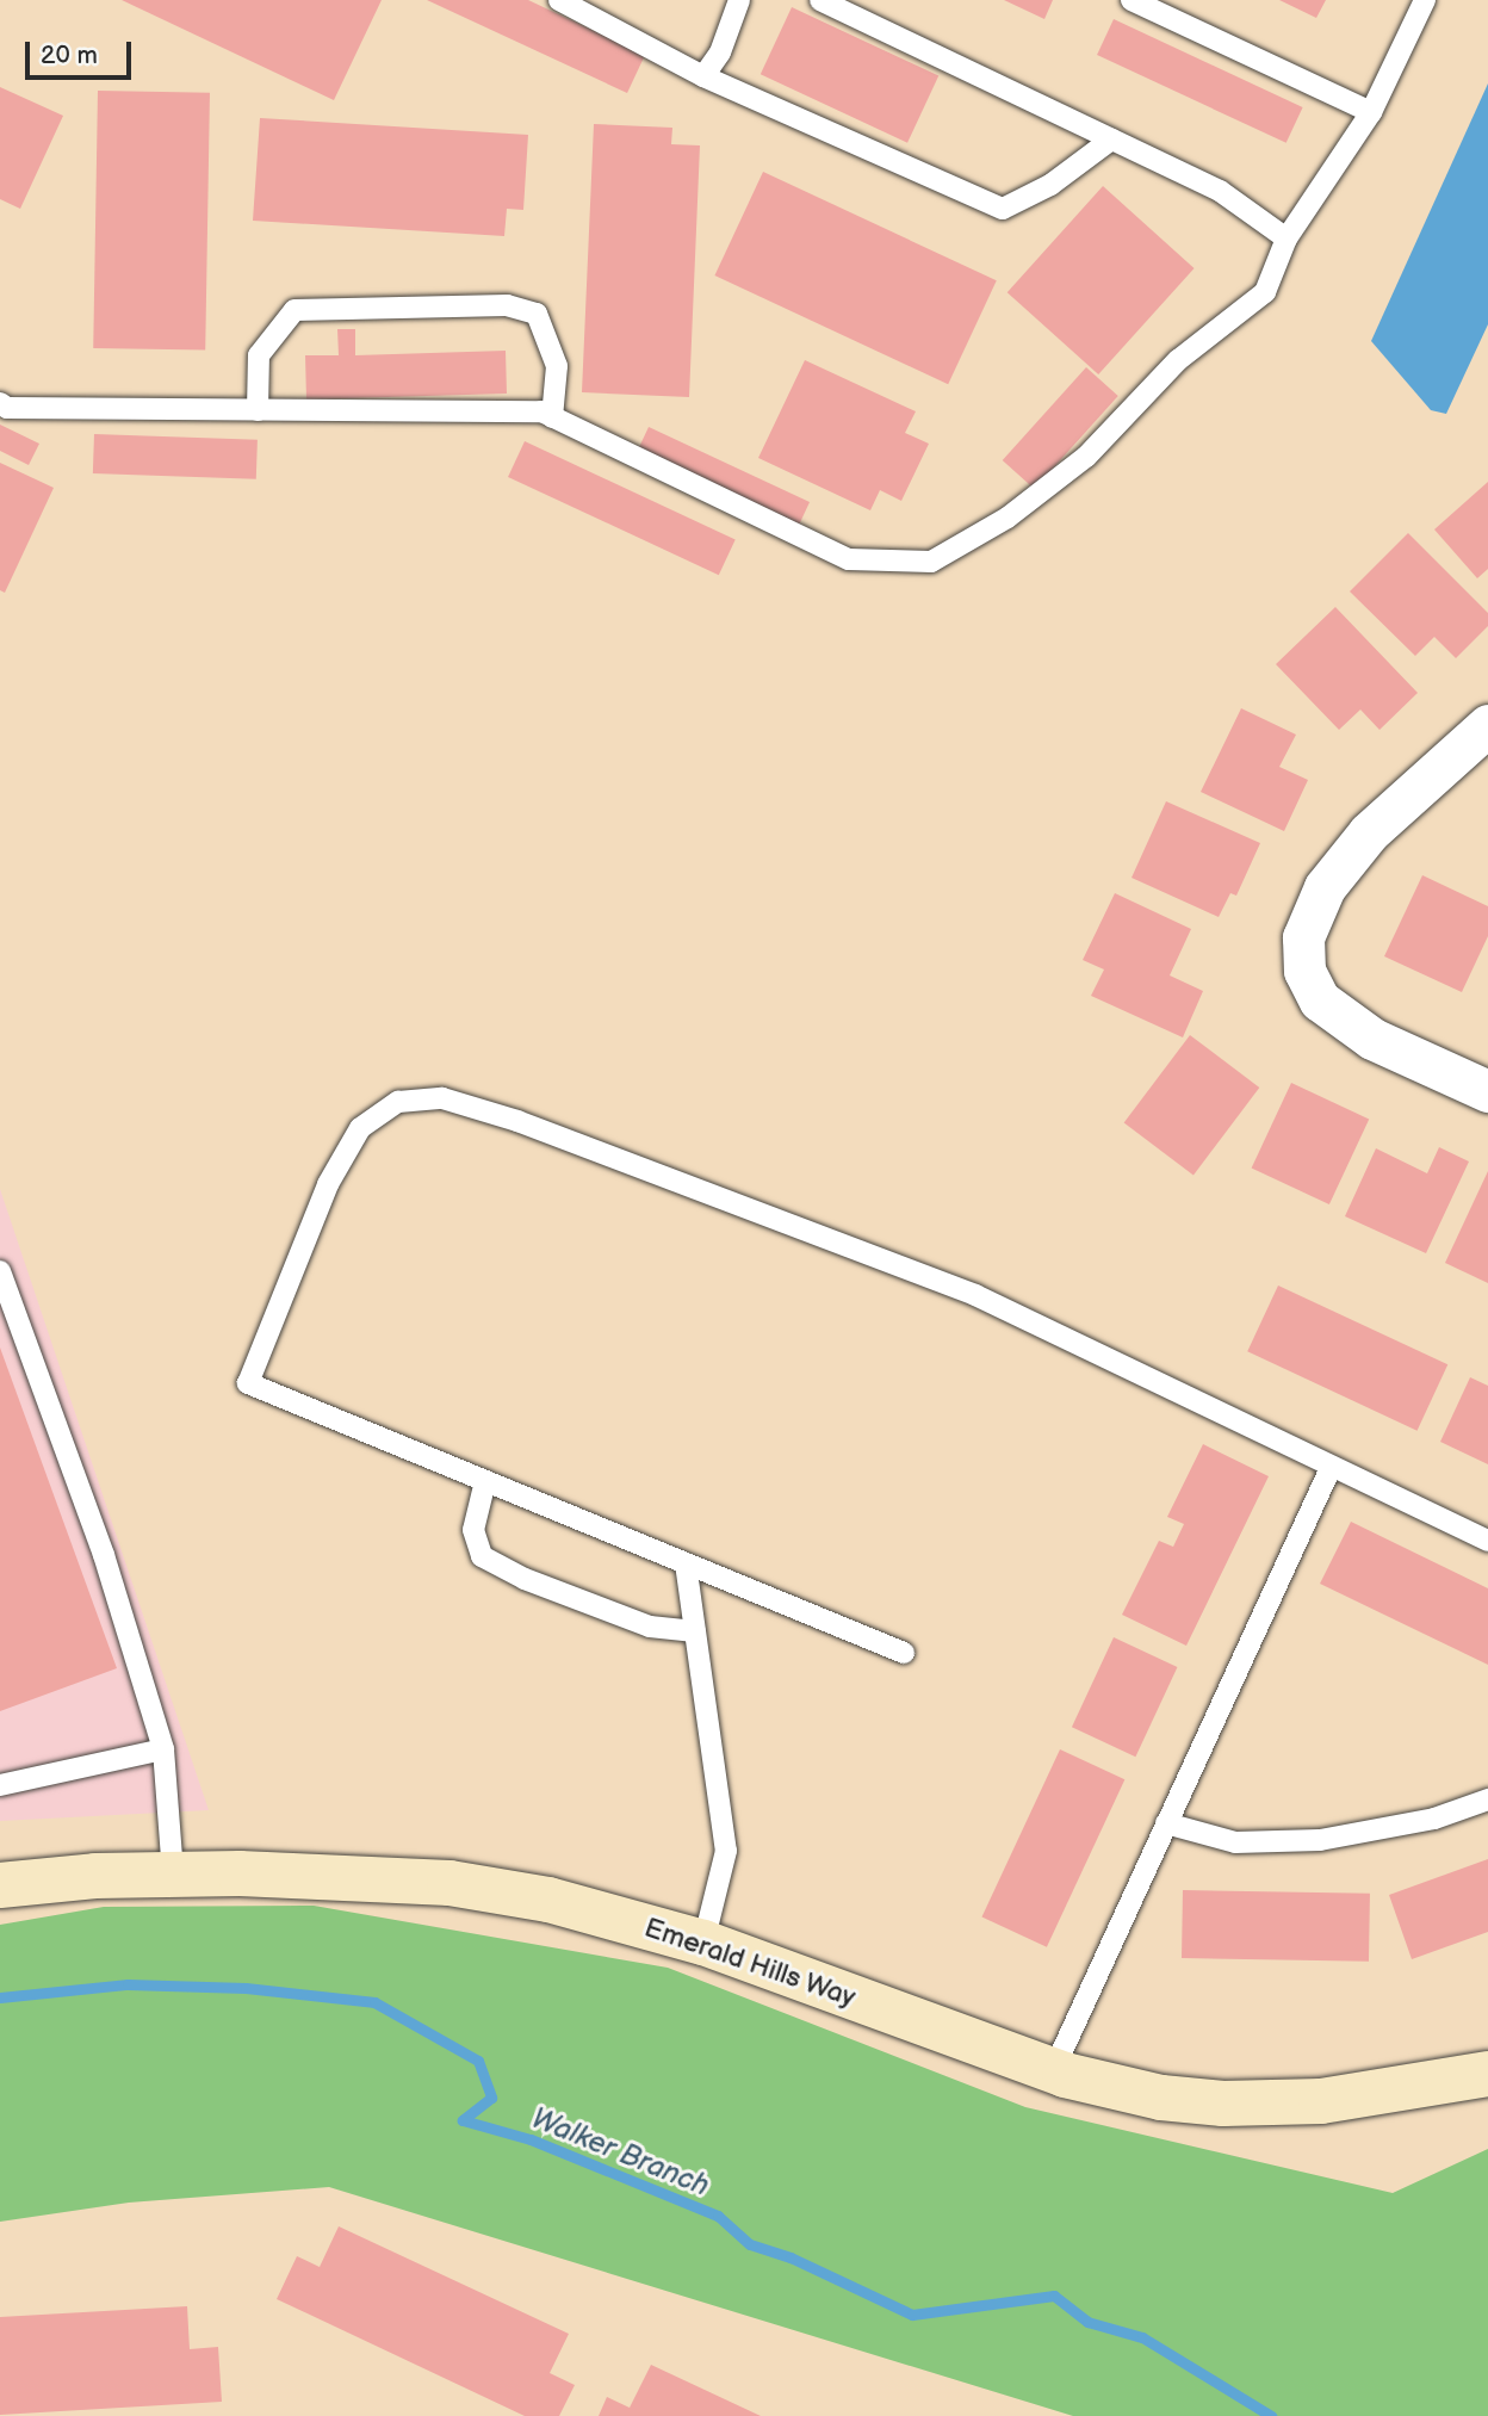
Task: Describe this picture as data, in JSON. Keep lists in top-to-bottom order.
{
  "streets": {
    "street": ["Emerald Hills Way"]
  },
  "water": ["Walker Branch"],
  "scale_bar": "20 m"
}
